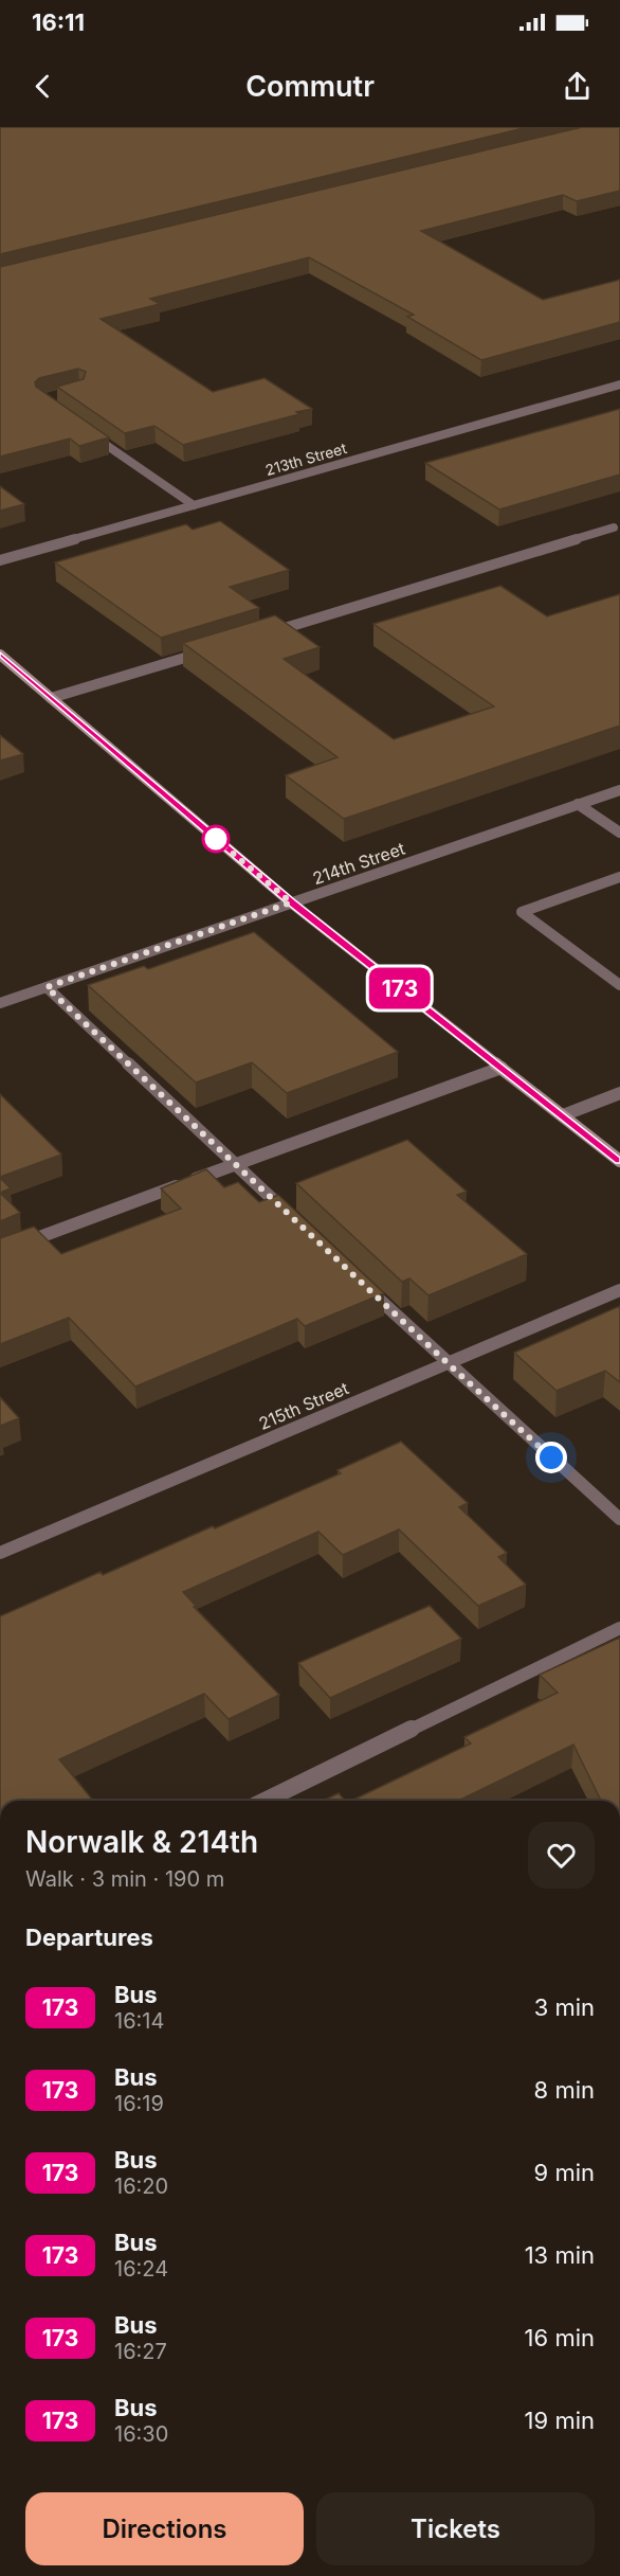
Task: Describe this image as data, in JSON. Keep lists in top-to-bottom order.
{
  "streets": {
    "street": ["213th Street", "214th Street", "215th Street"]
  },
  "lines": ["bus line 173"],
  "page": {
    "status": "16:11",
    "header": "Commutr",
    "on_map": "173",
    "heading": [
      ["Norwalk & 214th", "Walk · 3 min · 190 m"],
      "Departures"
    ],
    "list": [
      {
        "mark": "173",
        "name": "Bus",
        "note": "16:14",
        "value": "3 min"
      },
      {
        "mark": "173",
        "name": "Bus",
        "note": "16:19",
        "value": "8 min"
      },
      {
        "mark": "173",
        "name": "Bus",
        "note": "16:20",
        "value": "9 min"
      },
      {
        "mark": "173",
        "name": "Bus",
        "note": "16:24",
        "value": "13 min"
      },
      {
        "mark": "173",
        "name": "Bus",
        "note": "16:27",
        "value": "16 min"
      },
      {
        "mark": "173",
        "name": "Bus",
        "note": "16:30",
        "value": "19 min"
      }
    ],
    "buttons": ["Directions", "Tickets"]
  }
}
